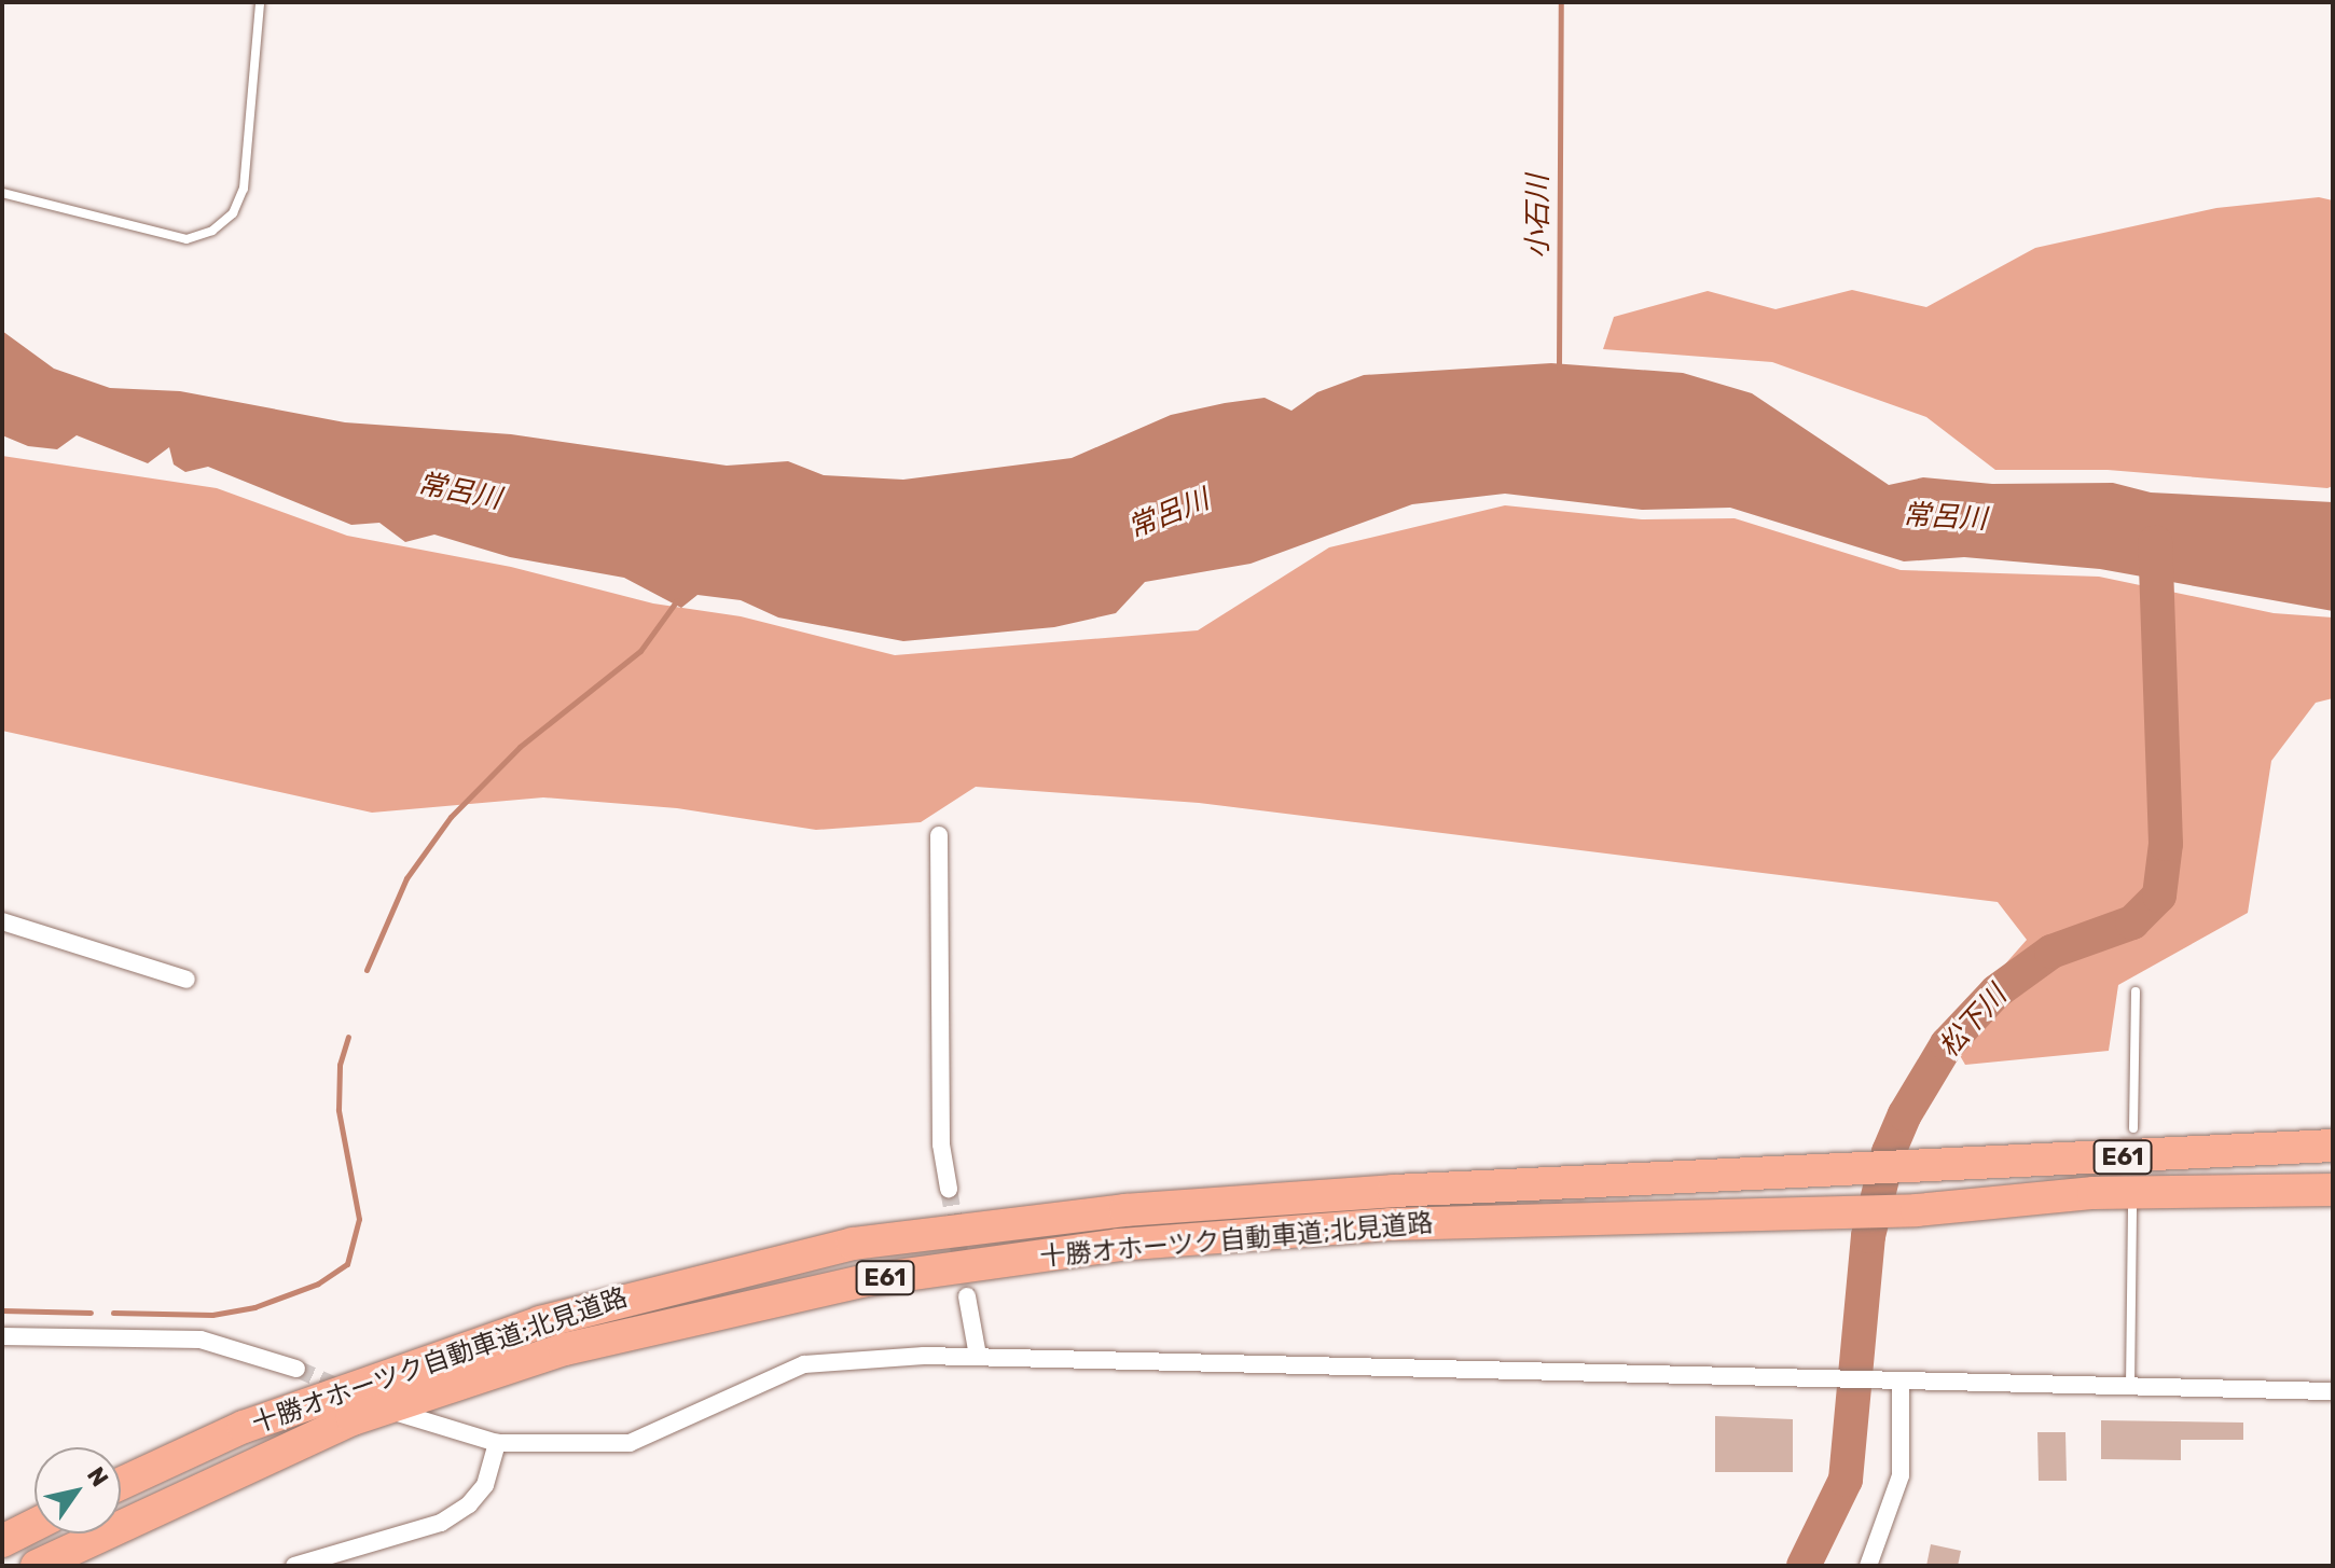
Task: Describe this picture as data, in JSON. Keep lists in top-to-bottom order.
{
  "streets": {
    "highway": ["E61", "十勝オホーツク自動車道;北見道路"]
  },
  "water": ["小石川", "常呂川", "松下川"],
  "north": "top right"
}
